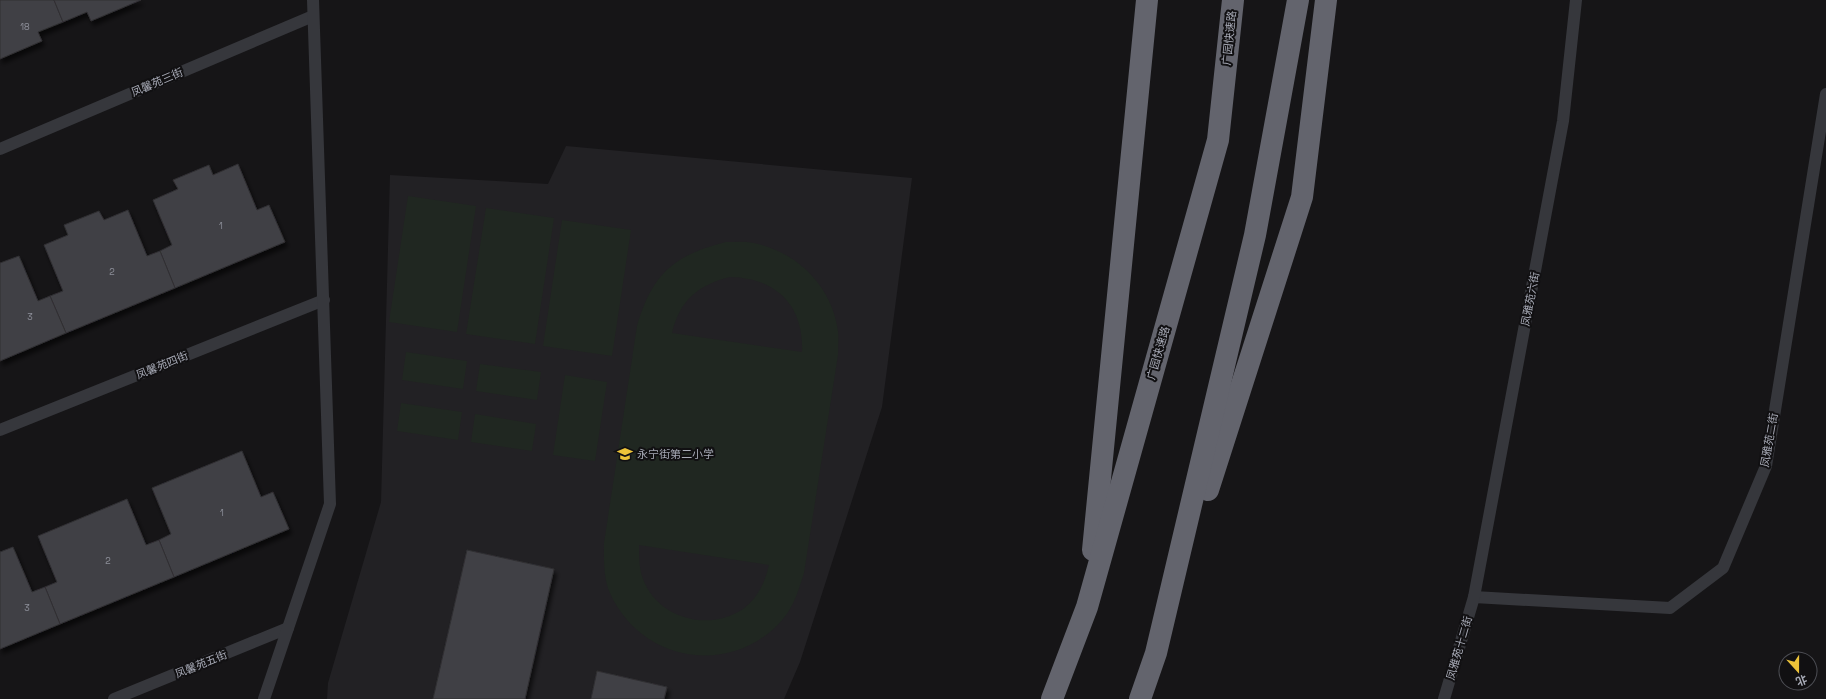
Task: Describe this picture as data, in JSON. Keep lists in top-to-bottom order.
{
  "streets": {
    "highway": ["广园快速路"],
    "lane": [
      "凤馨苑三街",
      "凤雅苑六街",
      "凤馨苑四街",
      "凤雅苑二街",
      "凤雅苑十二街",
      "凤馨苑五街"
    ]
  },
  "crossings": [
    ["凤雅苑六街", "凤雅苑二街"],
    ["凤雅苑六街", "凤雅苑十二街"],
    ["凤雅苑二街", "凤雅苑十二街"]
  ],
  "places": {
    "school or university": ["永宁街第二小学"]
  },
  "house_numbers": [
    "18",
    "1",
    "2",
    "3",
    "1",
    "2",
    "3"
  ],
  "north": "bottom"
}
